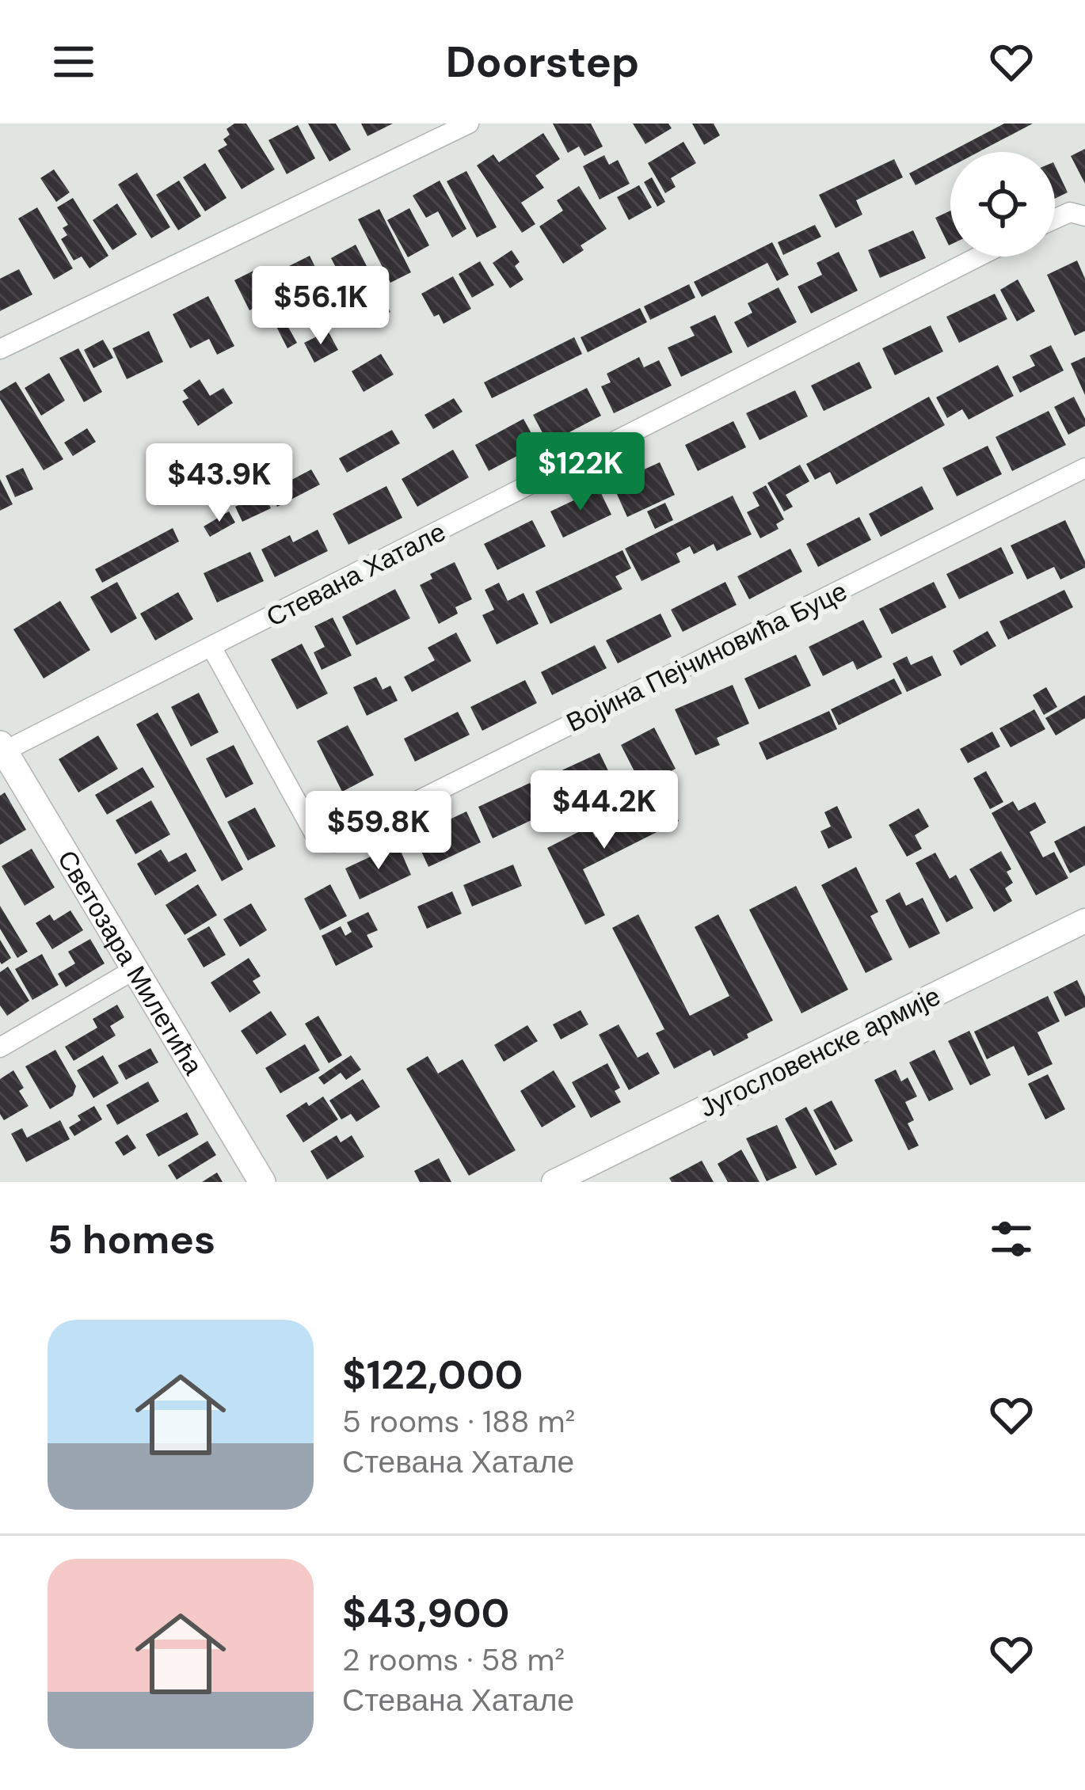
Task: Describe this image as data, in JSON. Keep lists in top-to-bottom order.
{
  "streets": {
    "main road": ["Светозара Милетића"],
    "street": ["Стевана Хатале", "Војина Пејчиновића Буце", "Југословенске армије"]
  },
  "crossings": [
    ["Стевана Хатале", "Војина Пејчиновића Буце"],
    ["Стевана Хатале", "Светозара Милетића"]
  ],
  "page": {
    "header": "Doorstep",
    "price": [
      "$56.1K",
      "$122K",
      "$43.9K",
      "$44.2K",
      "$59.8K"
    ],
    "heading": "5 homes",
    "list": [
      {
        "name": "$122,000",
        "note": "5 rooms · 188 m² · Стевана Хатале"
      },
      {
        "name": "$43,900",
        "note": "2 rooms · 58 m² · Стевана Хатале"
      }
    ]
  }
}
